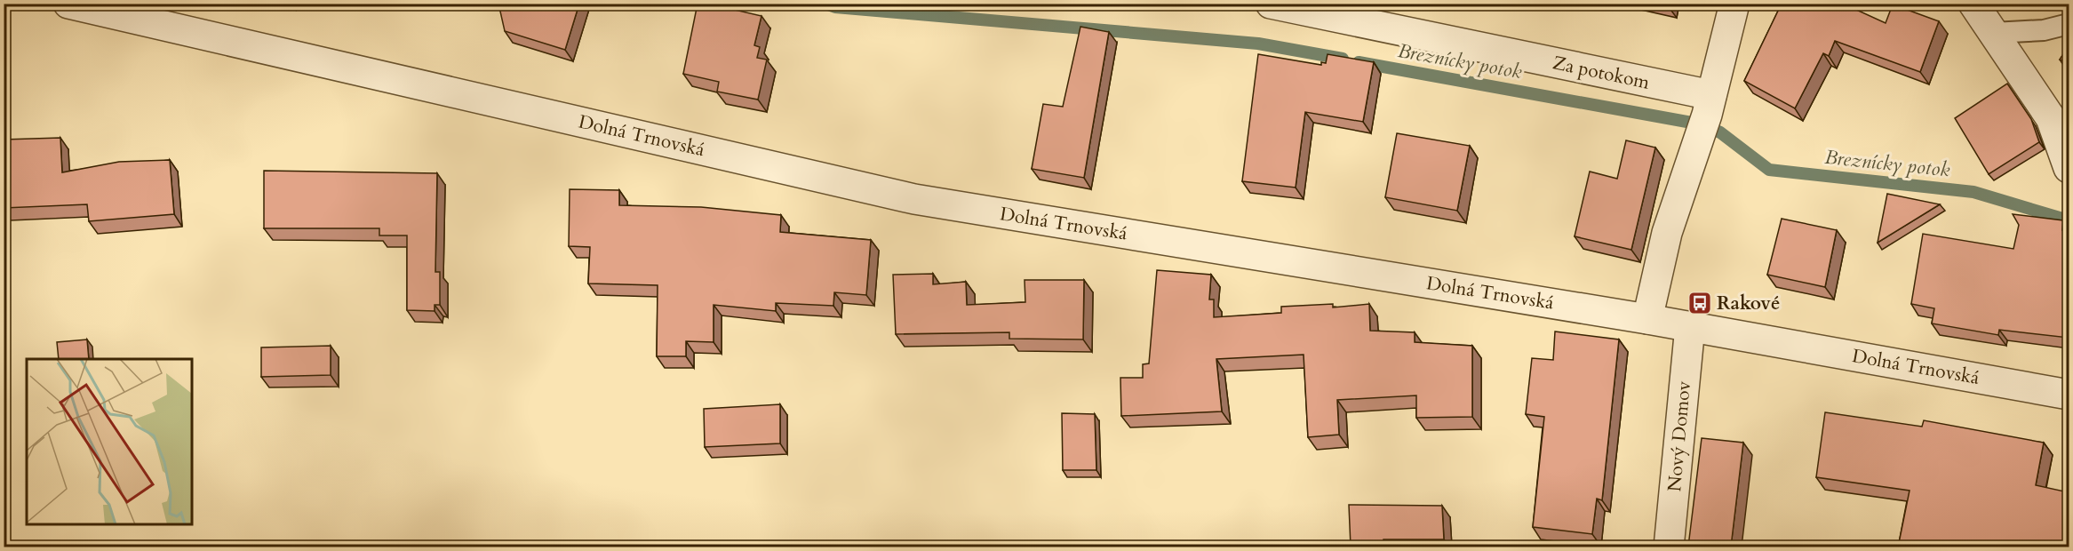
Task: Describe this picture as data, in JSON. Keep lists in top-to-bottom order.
{
  "streets": {
    "street": ["Za potokom", "Dolná Trnovská", "Nový Domov"]
  },
  "crossings": [
    ["Dolná Trnovská", "Nový Domov"]
  ],
  "water": ["Breznícky potok"],
  "places": {
    "bus stop": ["Rakové"]
  }
}
